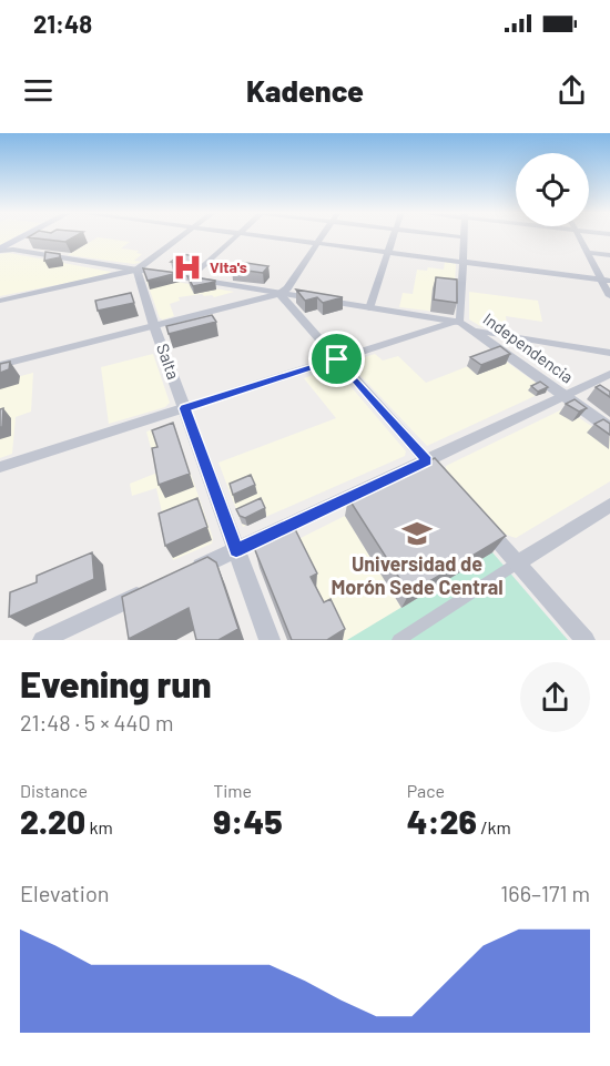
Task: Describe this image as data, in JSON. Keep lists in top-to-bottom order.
{
  "streets": {
    "street": ["Independencia", "Salta"]
  },
  "crossings": [
    ["Independencia", "Salta"]
  ],
  "places": {
    "hospital": ["Vita's"],
    "school or university": ["Universidad de Morón Sede Central"]
  },
  "page": {
    "status": "21:48",
    "header": "Kadence",
    "heading": ["Evening run", "21:48 · 5 × 440 m"],
    "stats": [
      ["Distance", "2.20 km"],
      ["Time", "9:45"],
      ["Pace", "4:26 /km"]
    ],
    "chart": ["Elevation", "166–171 m"]
  }
}
